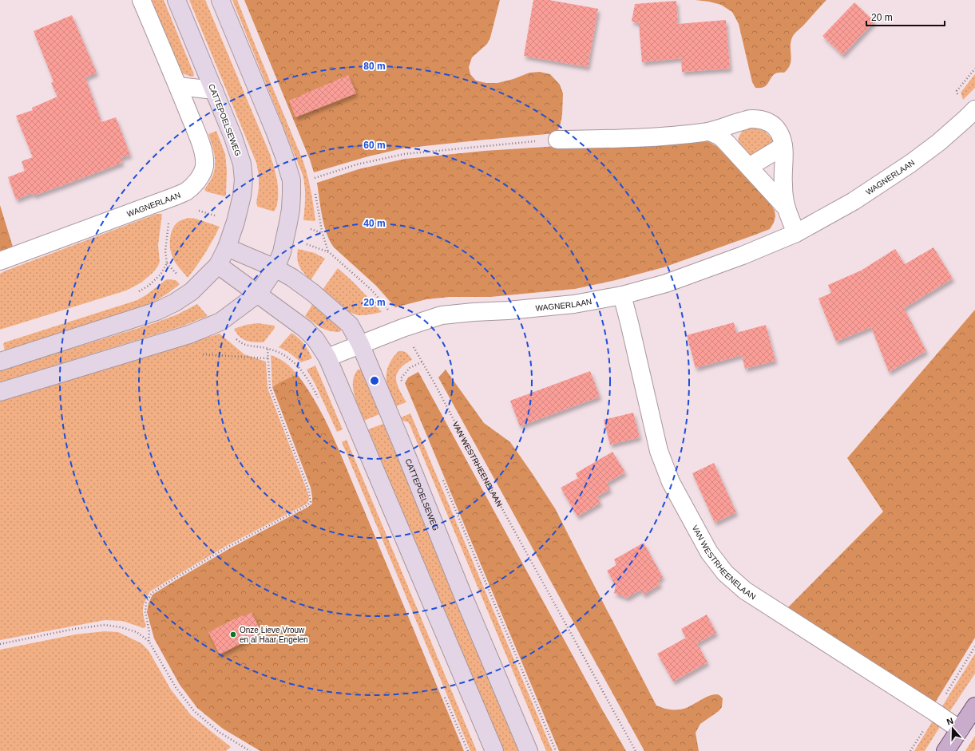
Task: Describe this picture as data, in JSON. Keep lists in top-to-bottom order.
{
  "streets": {
    "street": ["CATTEPOELSEWEG", "WAGNERLAAN", "VAN WESTRHEENELAAN"]
  },
  "crossings": [
    ["CATTEPOELSEWEG", "WAGNERLAAN"],
    ["WAGNERLAAN", "VAN WESTRHEENELAAN"]
  ],
  "places": ["Onze Lieve Vrouw en al Haar Engelen"],
  "scale_bar": "20 m",
  "north": "top",
  "rings": [
    "80 m",
    "60 m",
    "40 m",
    "20 m"
  ]
}
